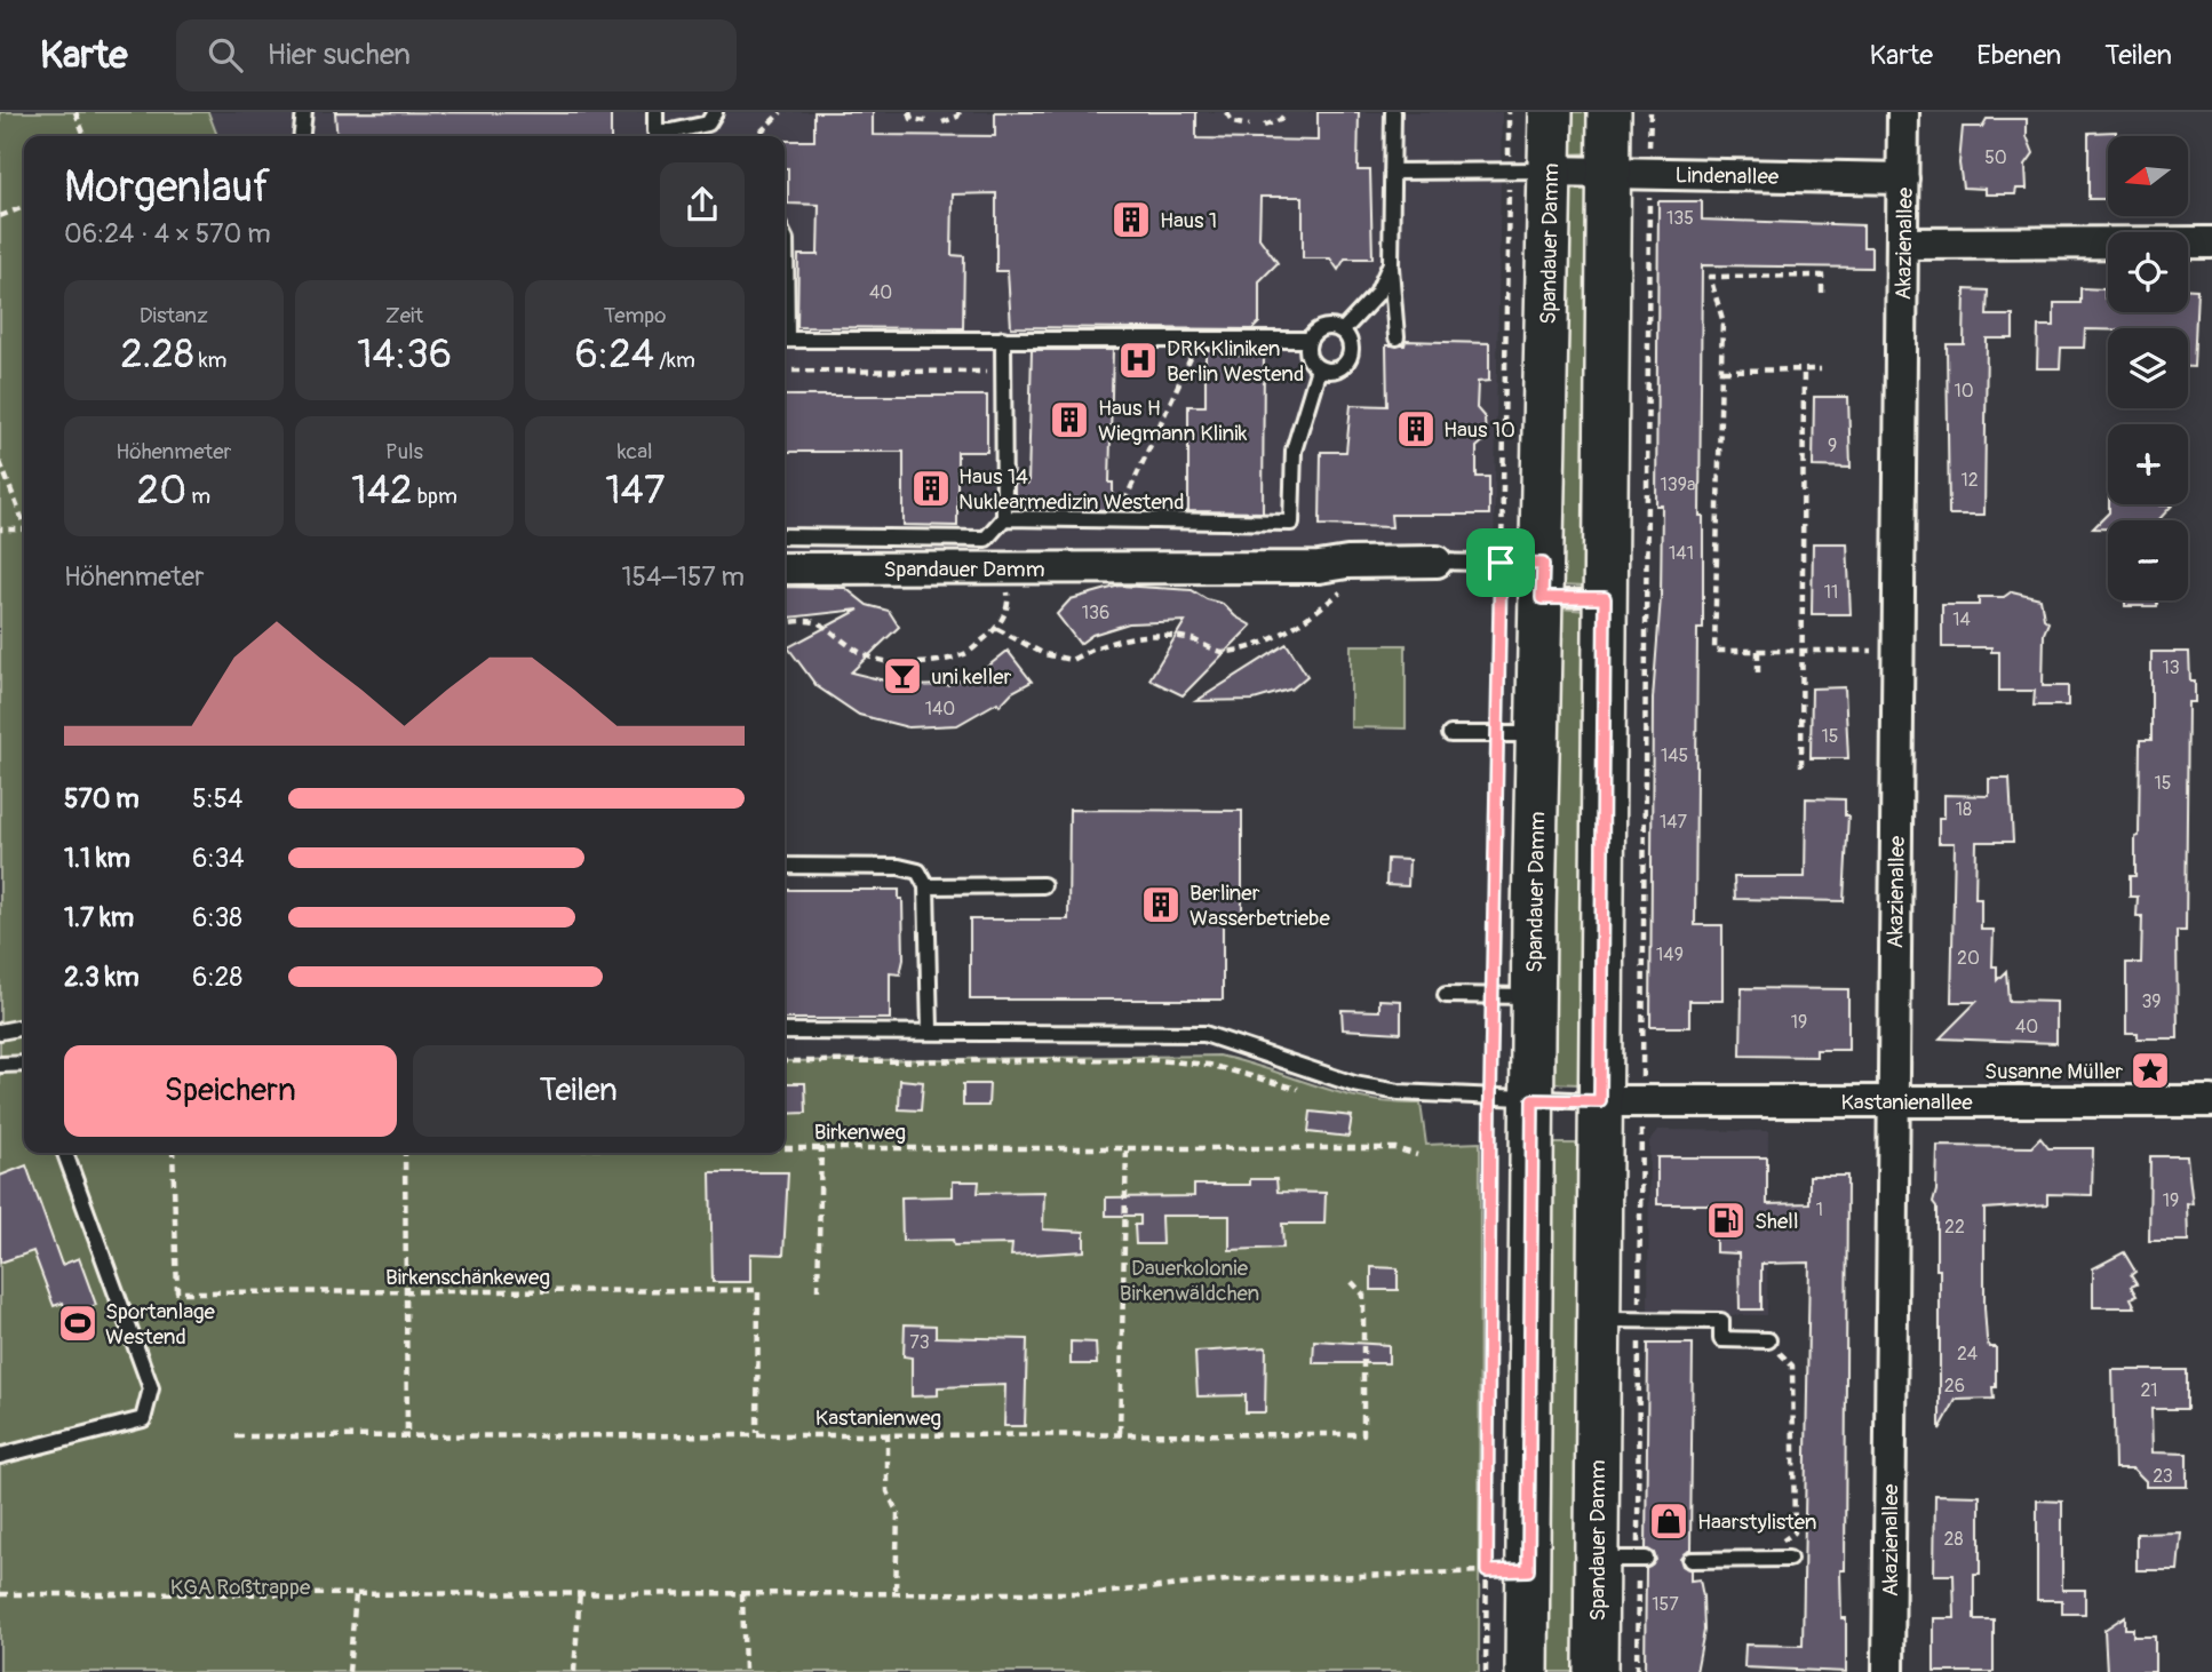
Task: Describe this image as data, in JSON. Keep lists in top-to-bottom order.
{
  "streets": {
    "main road": ["Spandauer Damm"],
    "street": ["Lindenallee", "Akazienallee", "Kastanienallee"],
    "path": ["Birkenweg", "Birkenschänkeweg", "Kastanienweg"]
  },
  "crossings": [
    ["Lindenallee", "Spandauer Damm"],
    ["Lindenallee", "Akazienallee"],
    ["Spandauer Damm", "Kastanienallee"],
    ["Akazienallee", "Kastanienallee"],
    ["Birkenschänkeweg", "Kastanienweg"]
  ],
  "parks": ["Dauerkolonie Birkenwäldchen", "KGA Roßtrappe"],
  "places": {
    "building": [
      "Haus 1",
      "Haus H Wiegmann Klinik",
      "Haus 10",
      "Haus 14 Nuklearmedizin Westend",
      "Berliner Wasserbetriebe"
    ],
    "hospital": ["DRK Kliniken Berlin Westend"],
    "bar": ["uni keller"],
    "place": ["Susanne Müller"],
    "fuel station": ["Shell"],
    "sports": ["Sportanlage Westend"],
    "shop": ["Haarstylisten"]
  },
  "house_numbers": [
    "50",
    "135",
    "40",
    "10",
    "9",
    "12",
    "139a",
    "141",
    "11",
    "136",
    "14",
    "13",
    "140",
    "15",
    "145",
    "15",
    "18",
    "147",
    "149",
    "20",
    "39",
    "19",
    "40",
    "19",
    "1",
    "22",
    "73",
    "24",
    "26",
    "21",
    "23",
    "28",
    "157"
  ],
  "north": "left",
  "page": {
    "header": "Karte",
    "search": "Hier suchen",
    "nav": ["Karte", "Ebenen", "Teilen"],
    "map_buttons": ["+", "−"],
    "heading": ["Morgenlauf", "06:24 · 4 × 570 m"],
    "stats": [
      ["Distanz", "2.28 km"],
      ["Zeit", "14:36"],
      ["Tempo", "6:24 /km"],
      ["Höhenmeter", "20 m"],
      ["Puls", "142 bpm"],
      ["kcal", "147"]
    ],
    "chart": ["Höhenmeter", "154–157 m"],
    "list": [
      {
        "name": "570 m",
        "note": "5:54"
      },
      {
        "name": "1.1 km",
        "note": "6:34"
      },
      {
        "name": "1.7 km",
        "note": "6:38"
      },
      {
        "name": "2.3 km",
        "note": "6:28"
      }
    ],
    "buttons": ["Speichern", "Teilen"]
  }
}
